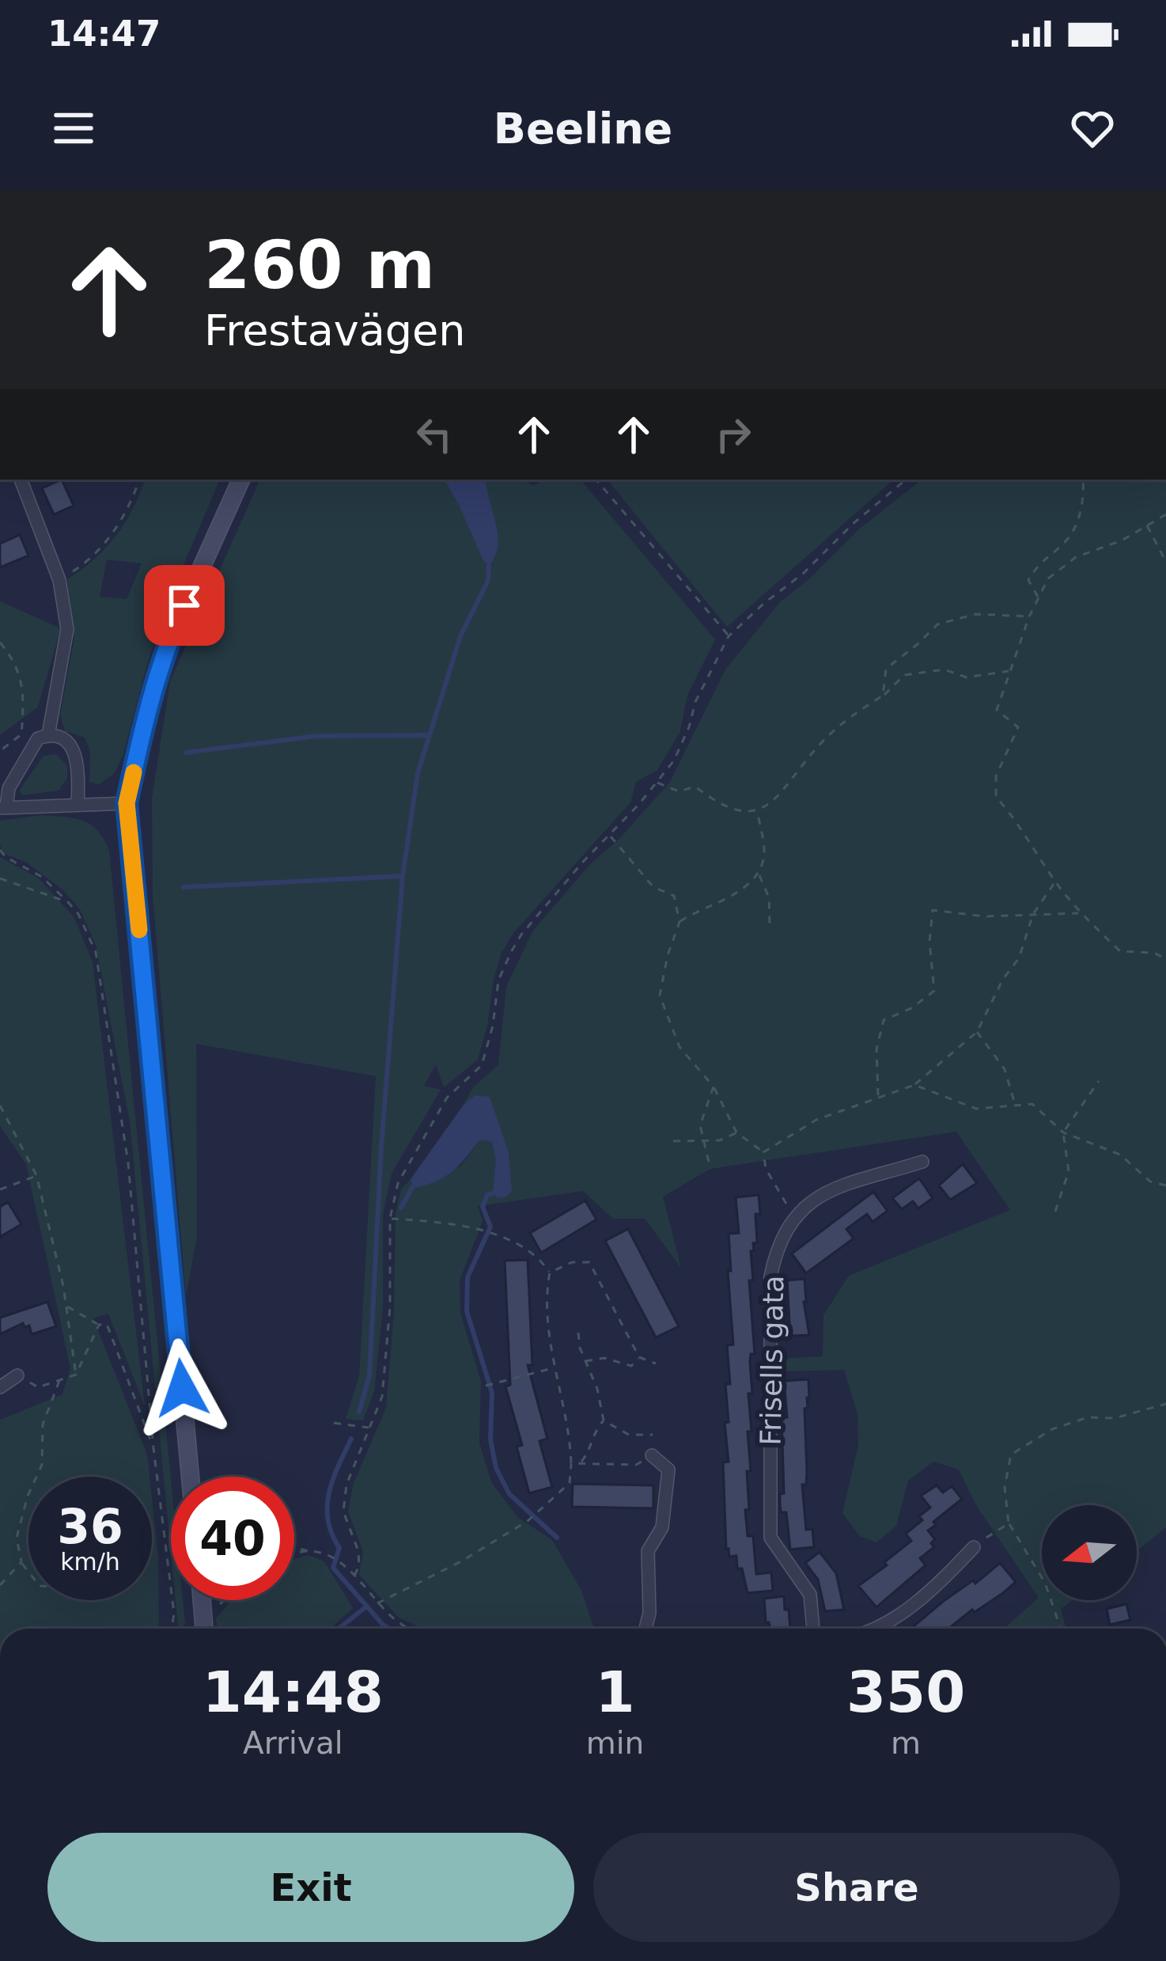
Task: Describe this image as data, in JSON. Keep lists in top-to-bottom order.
{
  "streets": {
    "street": ["Frisells gata"]
  },
  "north": "left",
  "page": {
    "status": "14:47",
    "header": "Beeline",
    "turn": ["260 m", "Frestavägen"],
    "speed": "36 km/h",
    "limit": "40",
    "eta": [
      "14:48",
      "Arrival",
      "1",
      "min",
      "350",
      "m"
    ],
    "buttons": ["Exit", "Share"]
  }
}
